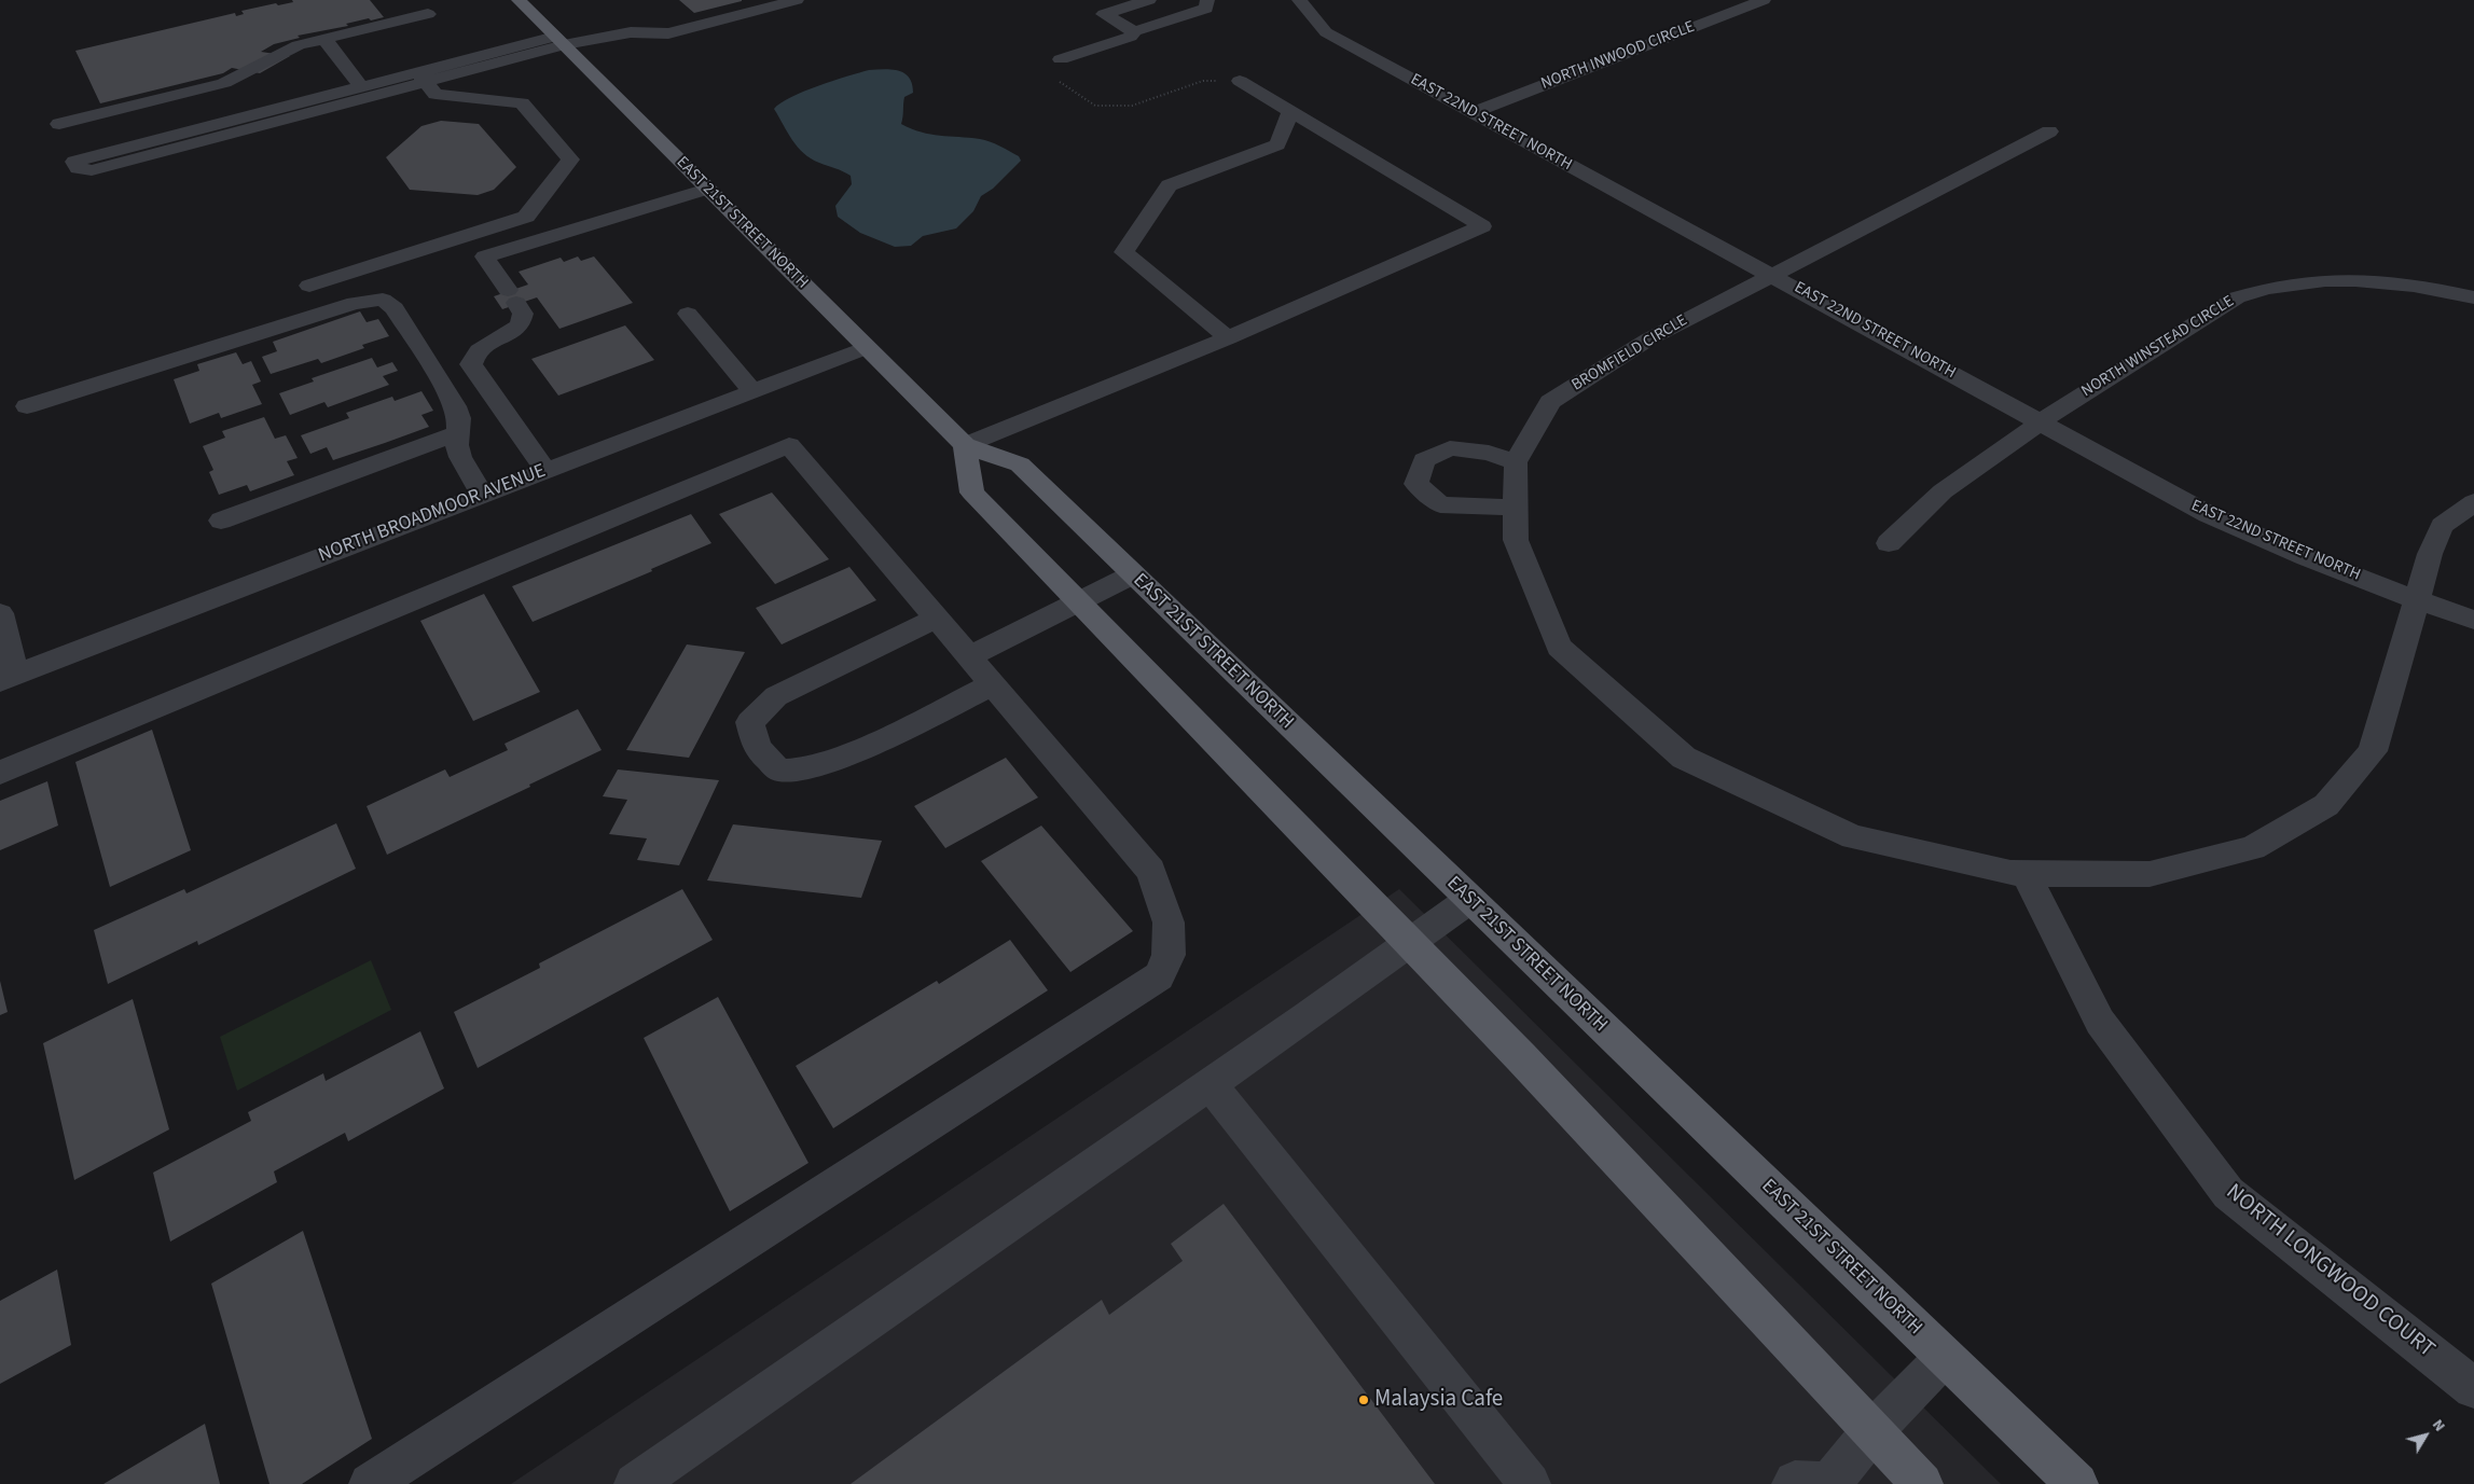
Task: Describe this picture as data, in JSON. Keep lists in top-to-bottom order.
{
  "streets": {
    "main road": ["EAST 21ST STREET NORTH"],
    "street": [
      "NORTH INWOOD CIRCLE",
      "EAST 22ND STREET NORTH",
      "NORTH WINSTEAD CIRCLE",
      "BROMFIELD CIRCLE",
      "NORTH BROADMOOR AVENUE",
      "NORTH LONGWOOD COURT"
    ]
  },
  "crossings": [
    ["NORTH INWOOD CIRCLE", "EAST 22ND STREET NORTH"],
    ["EAST 22ND STREET NORTH", "NORTH WINSTEAD CIRCLE"],
    ["EAST 22ND STREET NORTH", "BROMFIELD CIRCLE"],
    ["EAST 21ST STREET NORTH", "NORTH BROADMOOR AVENUE"],
    ["BROMFIELD CIRCLE", "NORTH LONGWOOD COURT"]
  ],
  "places": ["Malaysia Cafe"],
  "north": "top right"
}
